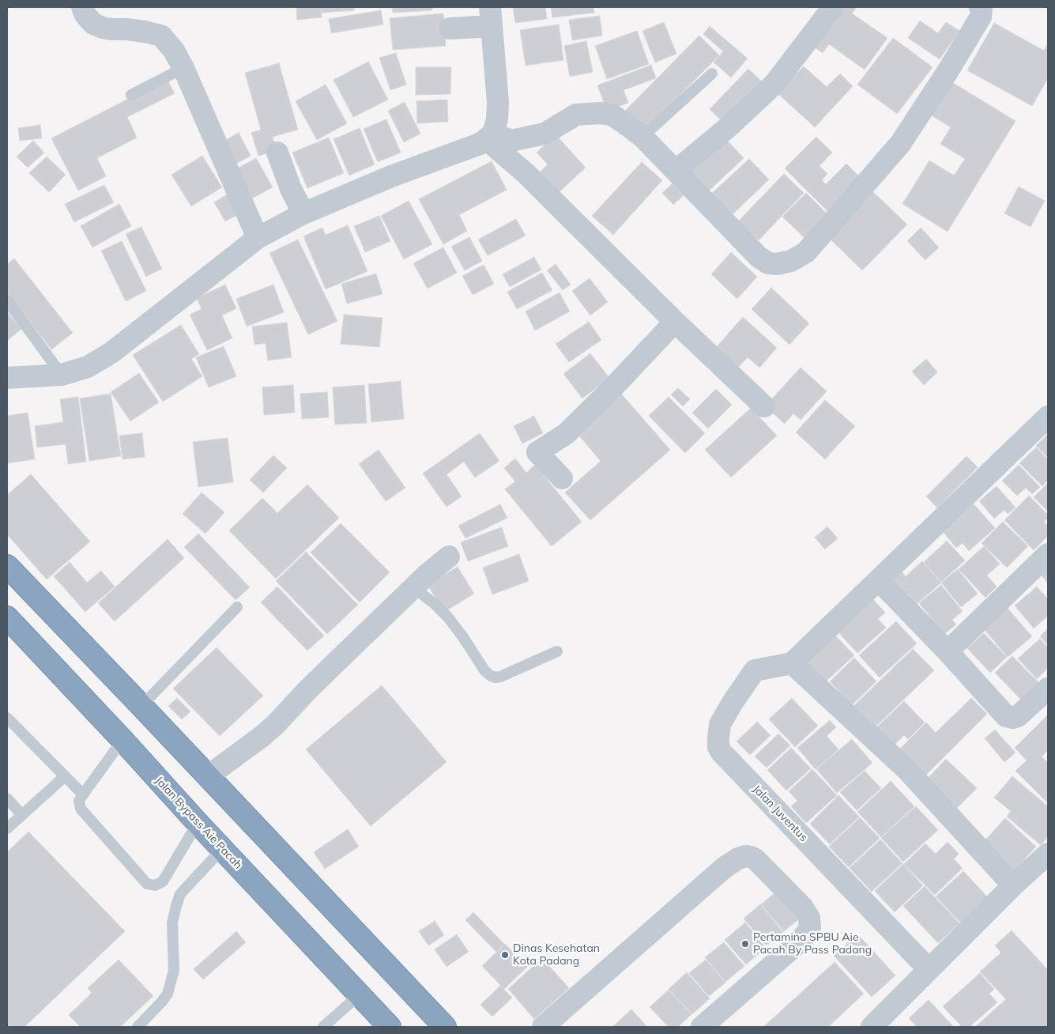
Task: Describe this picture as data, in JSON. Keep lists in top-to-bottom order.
{
  "streets": {
    "highway": ["Jalan Bypass Aie Pacah"],
    "street": ["Jalan Juventus"]
  },
  "places": ["Pertamina SPBU Aie Pacah By Pass Padang", "Dinas Kesehatan Kota Padang"]
}
